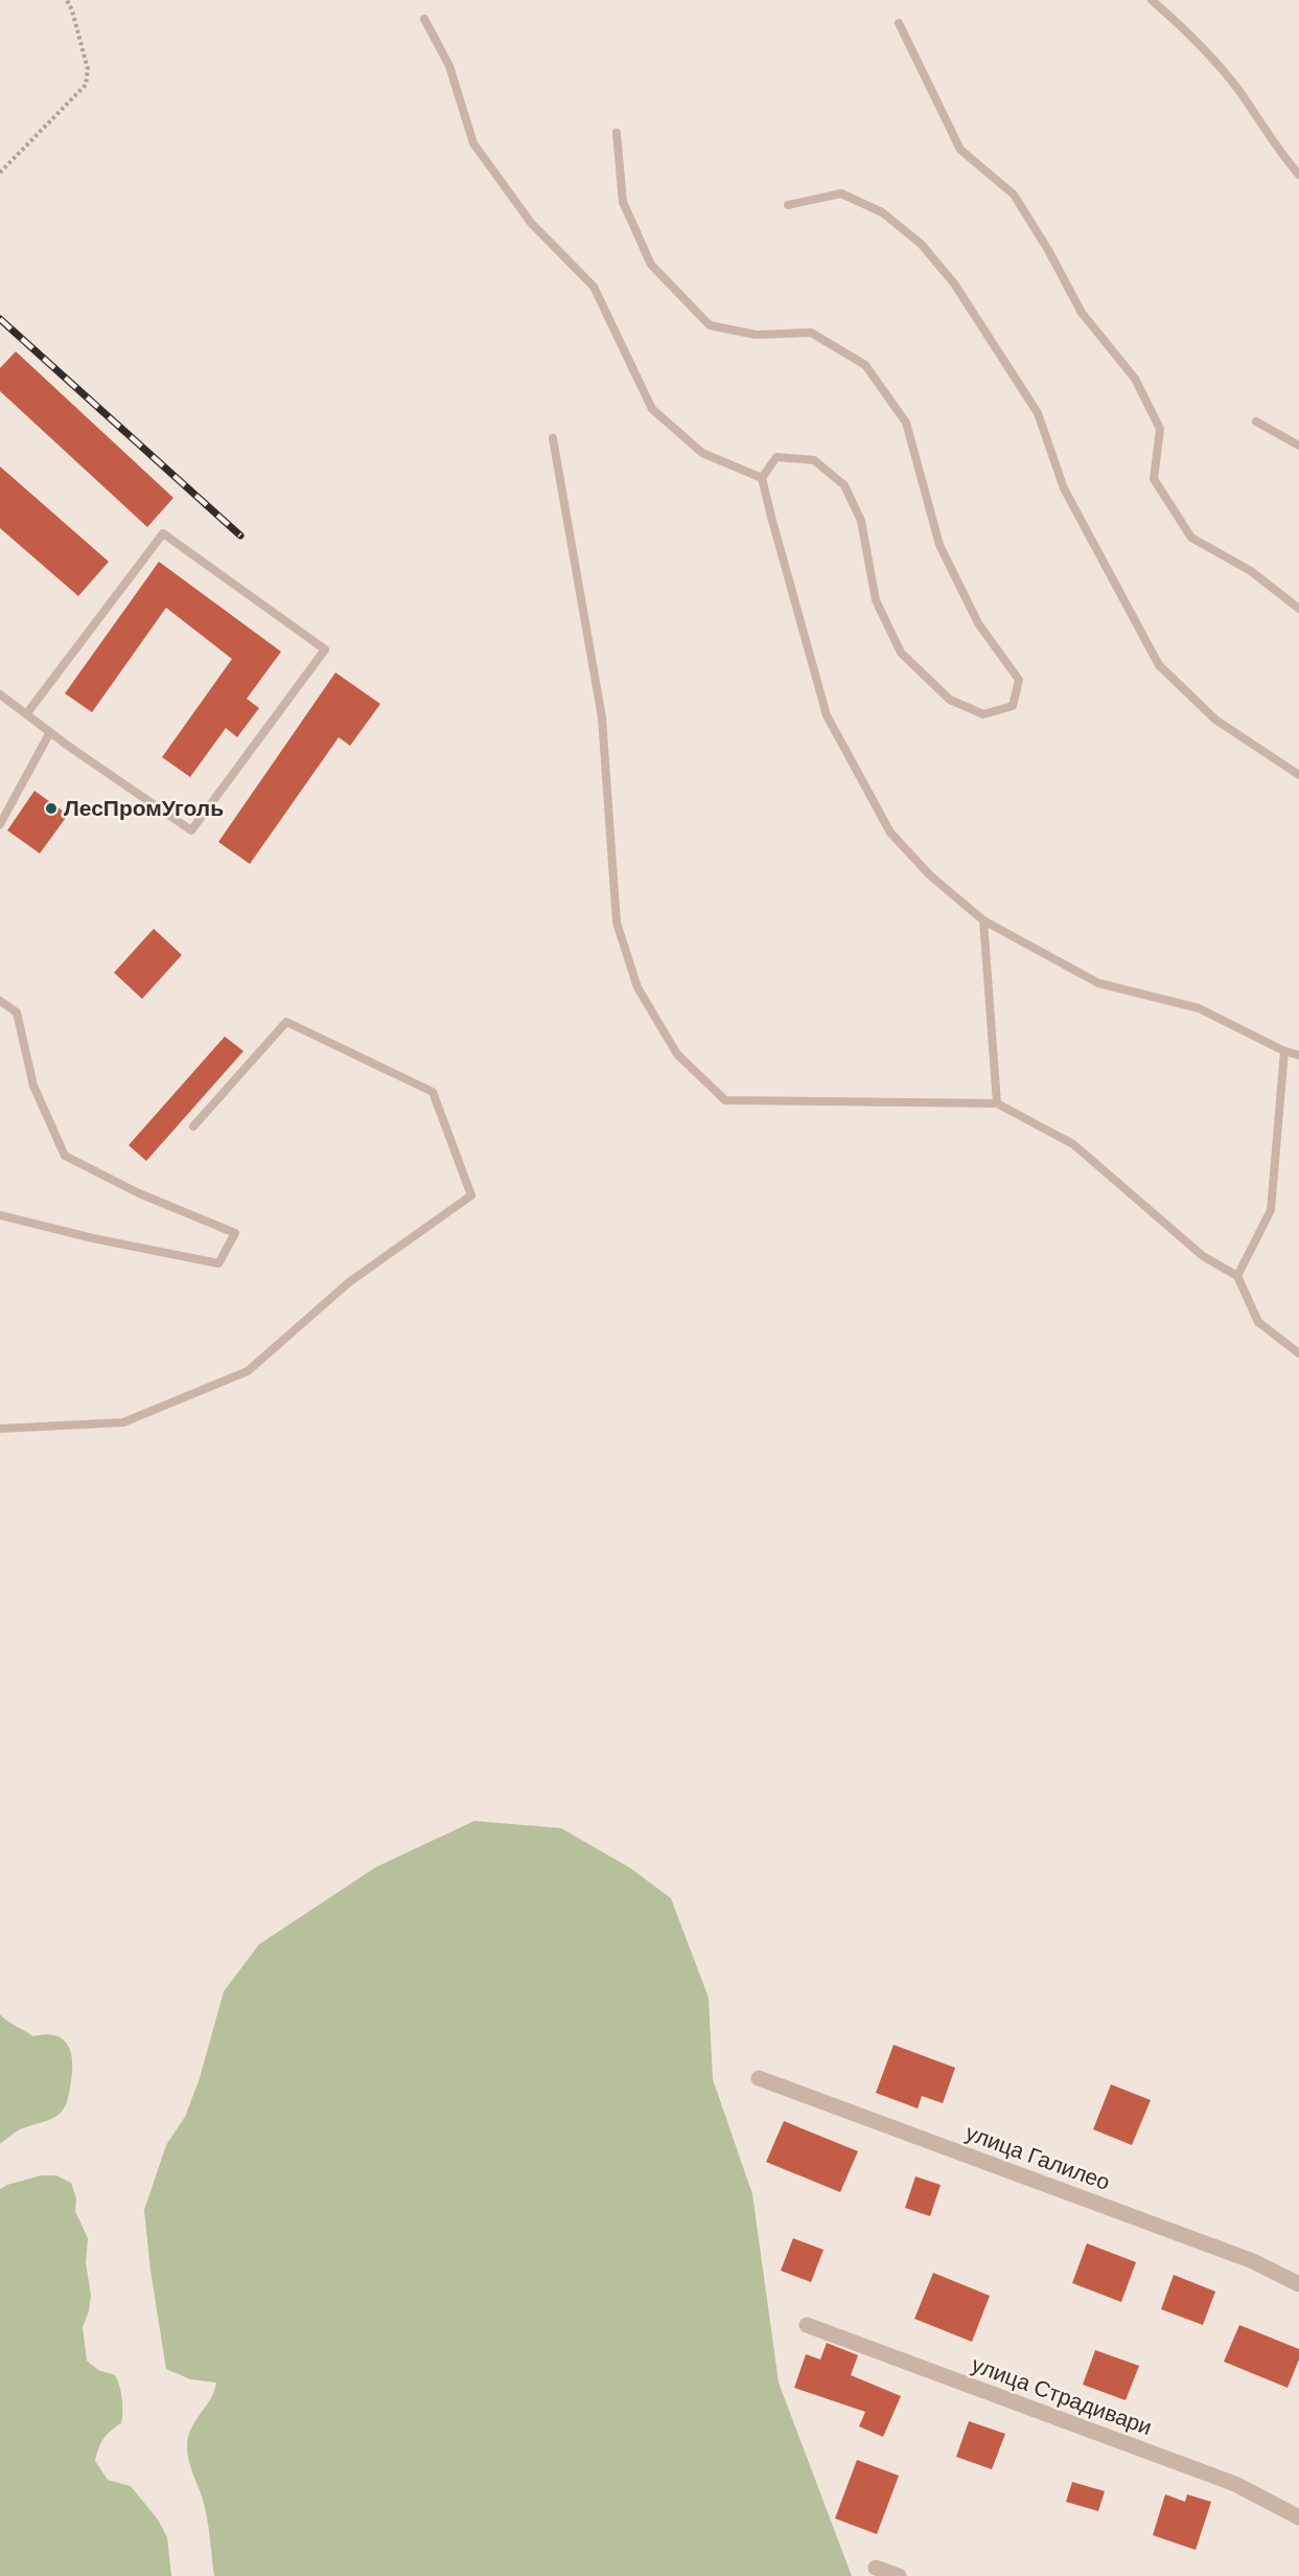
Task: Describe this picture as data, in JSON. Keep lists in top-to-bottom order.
{
  "streets": {
    "street": ["улица Галилео", "улица Страдивари"]
  },
  "places": ["ЛесПромУголь"]
}
